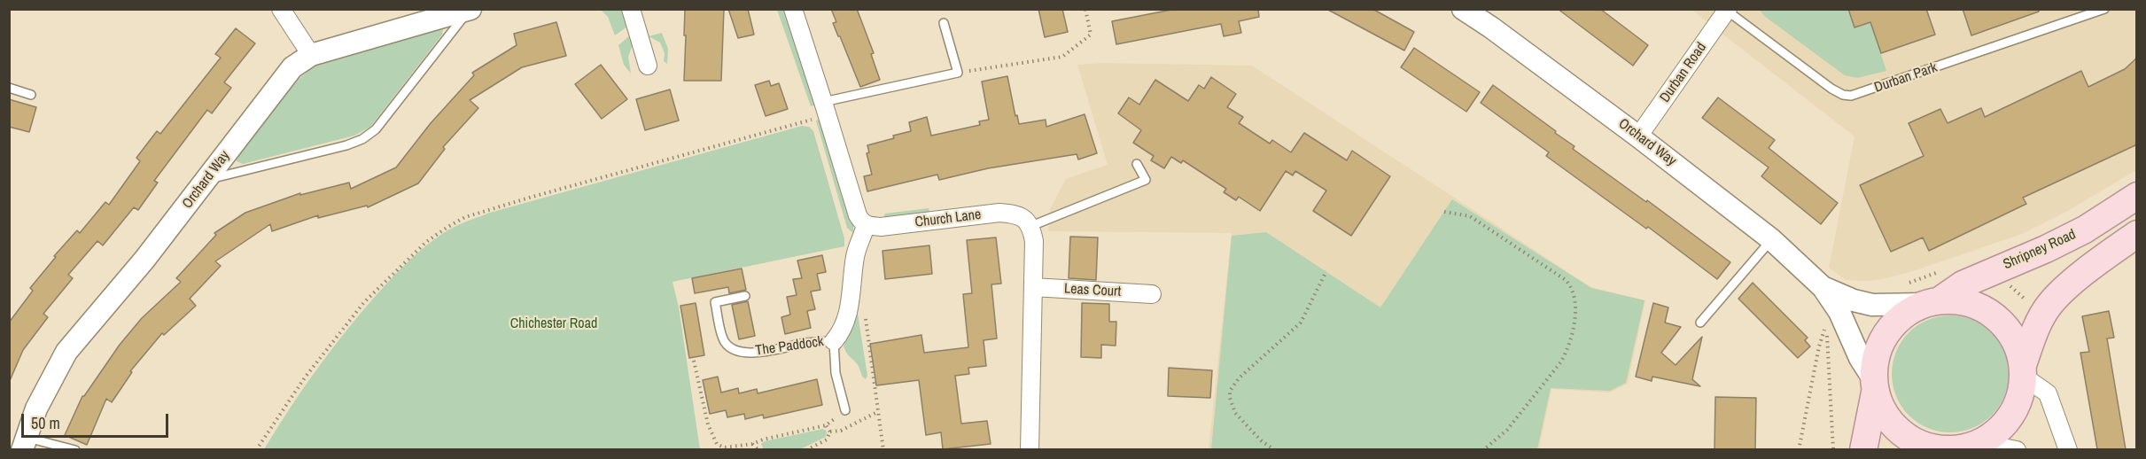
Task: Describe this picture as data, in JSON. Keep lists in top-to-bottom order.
{
  "streets": {
    "main road": ["Shripney Road"],
    "street": [
      "Durban Road",
      "Orchard Way",
      "Church Lane",
      "Leas Court",
      "The Paddock"
    ],
    "lane": ["Durban Park"]
  },
  "crossings": [
    ["Durban Road", "Durban Park"],
    ["Durban Road", "Orchard Way"],
    ["Church Lane", "The Paddock"]
  ],
  "parks": ["Chichester Road"],
  "scale_bar": "50 m"
}
